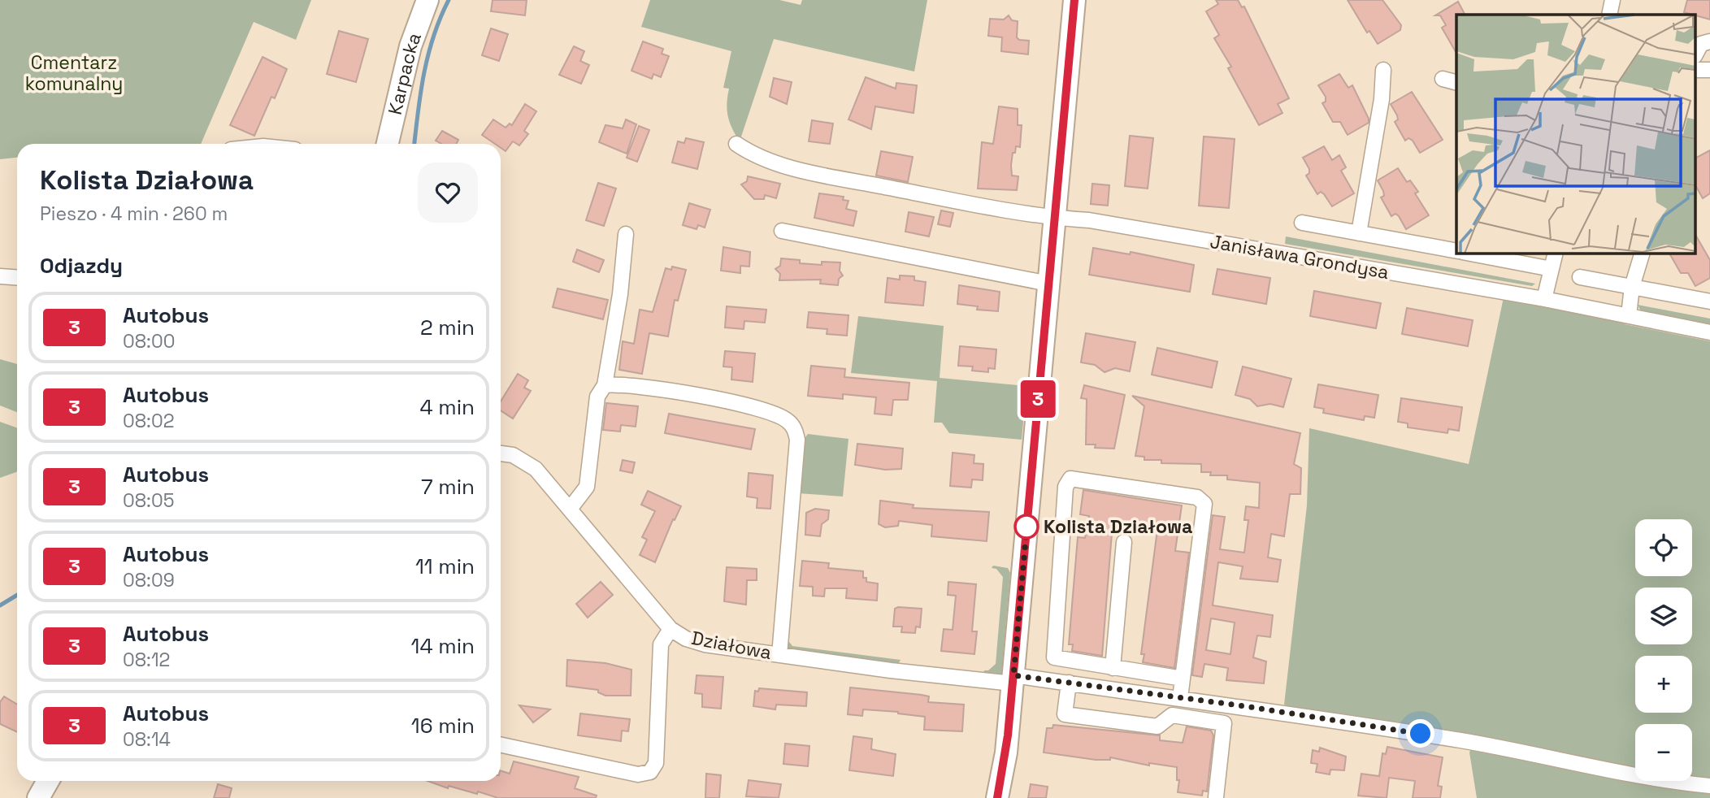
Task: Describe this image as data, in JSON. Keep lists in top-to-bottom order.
{
  "streets": {
    "street": ["Karpacka", "Janisława Grondysa", "Działowa"]
  },
  "parks": ["Cmentarz komunalny"],
  "places": ["Kolista Działowa"],
  "lines": ["bus line 3"],
  "page": {
    "on_map": "3",
    "heading": [
      ["Kolista Działowa", "Pieszo · 4 min · 260 m"],
      "Odjazdy"
    ],
    "list": [
      {
        "mark": "3",
        "name": "Autobus",
        "note": "08:00",
        "value": "2 min"
      },
      {
        "mark": "3",
        "name": "Autobus",
        "note": "08:02",
        "value": "4 min"
      },
      {
        "mark": "3",
        "name": "Autobus",
        "note": "08:05",
        "value": "7 min"
      },
      {
        "mark": "3",
        "name": "Autobus",
        "note": "08:09",
        "value": "11 min"
      },
      {
        "mark": "3",
        "name": "Autobus",
        "note": "08:12",
        "value": "14 min"
      },
      {
        "mark": "3",
        "name": "Autobus",
        "note": "08:14",
        "value": "16 min"
      }
    ],
    "map_buttons": ["+", "−"]
  }
}
